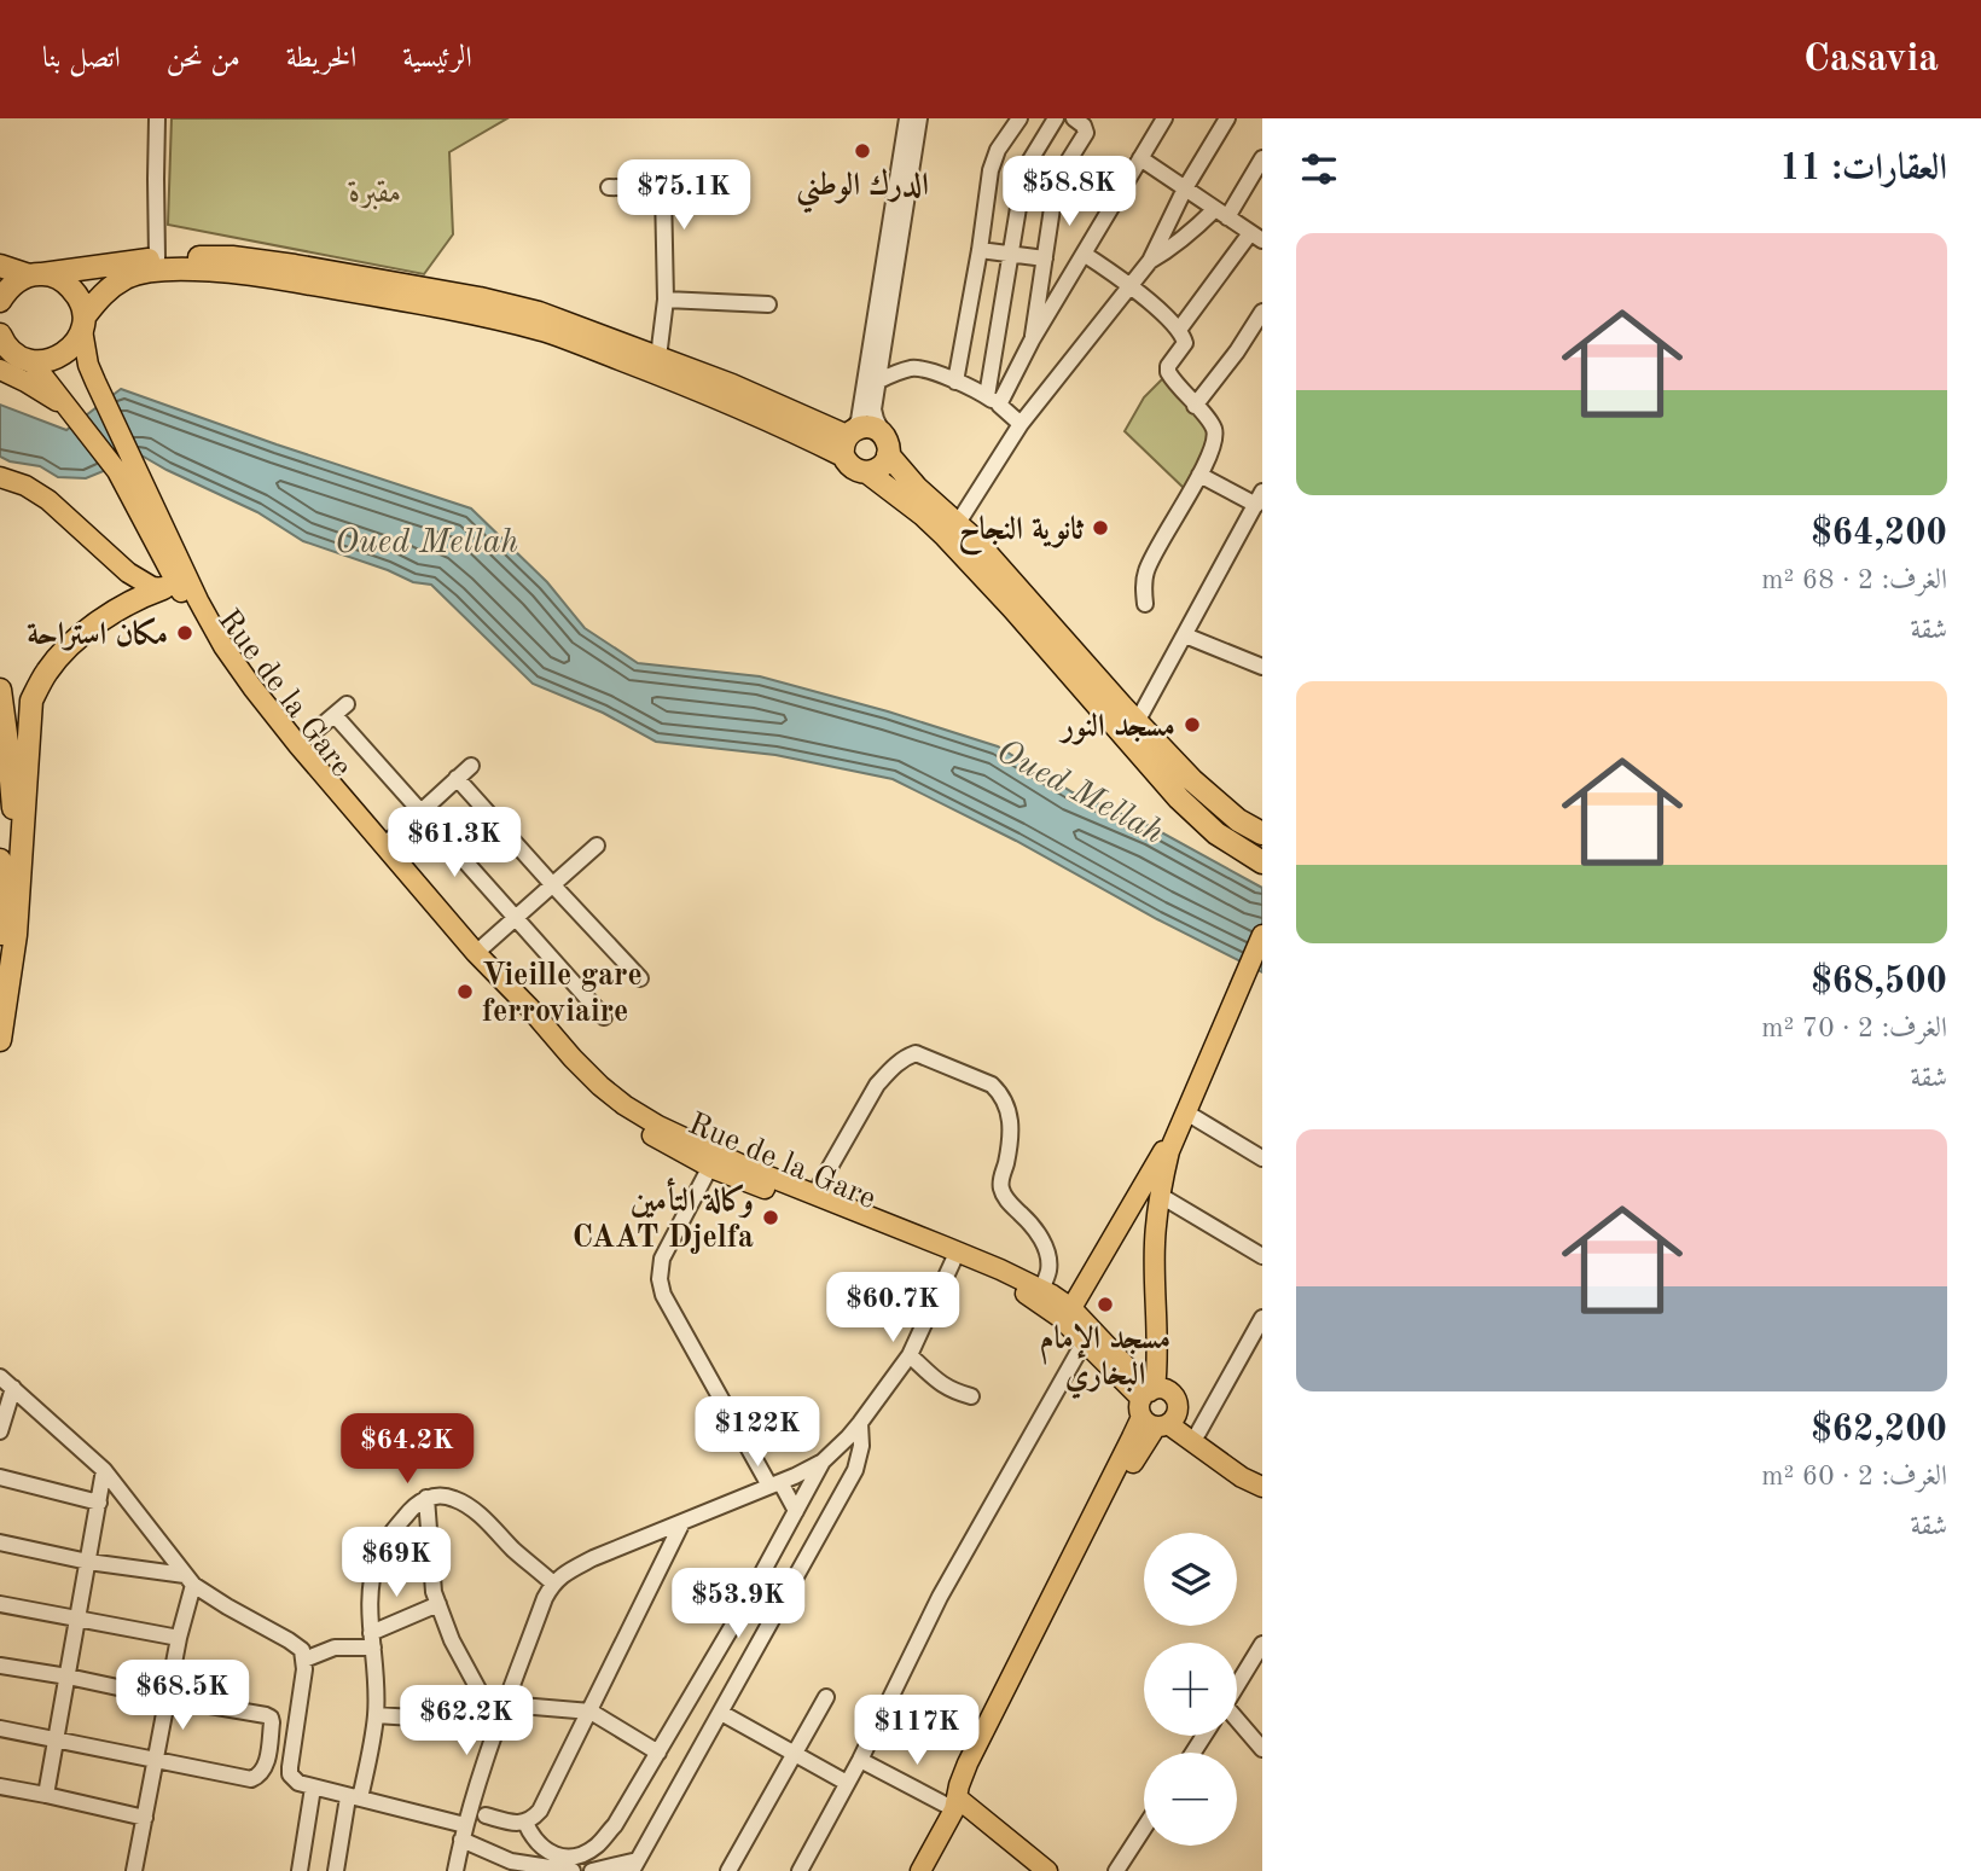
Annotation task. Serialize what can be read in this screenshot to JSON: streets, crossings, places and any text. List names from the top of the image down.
{
  "streets": {
    "main road": ["Rue de la Gare"]
  },
  "water": ["Oued Mellah"],
  "parks": ["مقبرة"],
  "places": [
    "الدرك الوطني",
    "ثانوية النجاح",
    "مكان استراحة",
    "مسجد النور",
    "Vieille gare ferroviaire",
    "وكالة التأمين CAAT Djelfa",
    "مسجد الإمام البخاري"
  ],
  "page": {
    "header": "Casavia",
    "nav": [
      "الرئيسية",
      "الخريطة",
      "من نحن",
      "اتصل بنا"
    ],
    "heading": "العقارات: 11",
    "price": [
      "$58.8K",
      "$75.1K",
      "$61.3K",
      "$60.7K",
      "$122K",
      "$64.2K",
      "$69K",
      "$53.9K",
      "$68.5K",
      "$62.2K",
      "$117K"
    ],
    "list": [
      {
        "name": "$64,200",
        "note": "الغرف: 2 · 68 m² · شقة"
      },
      {
        "name": "$68,500",
        "note": "الغرف: 2 · 70 m² · شقة"
      },
      {
        "name": "$62,200",
        "note": "الغرف: 2 · 60 m² · شقة"
      }
    ],
    "map_buttons": ["+", "−"]
  }
}
